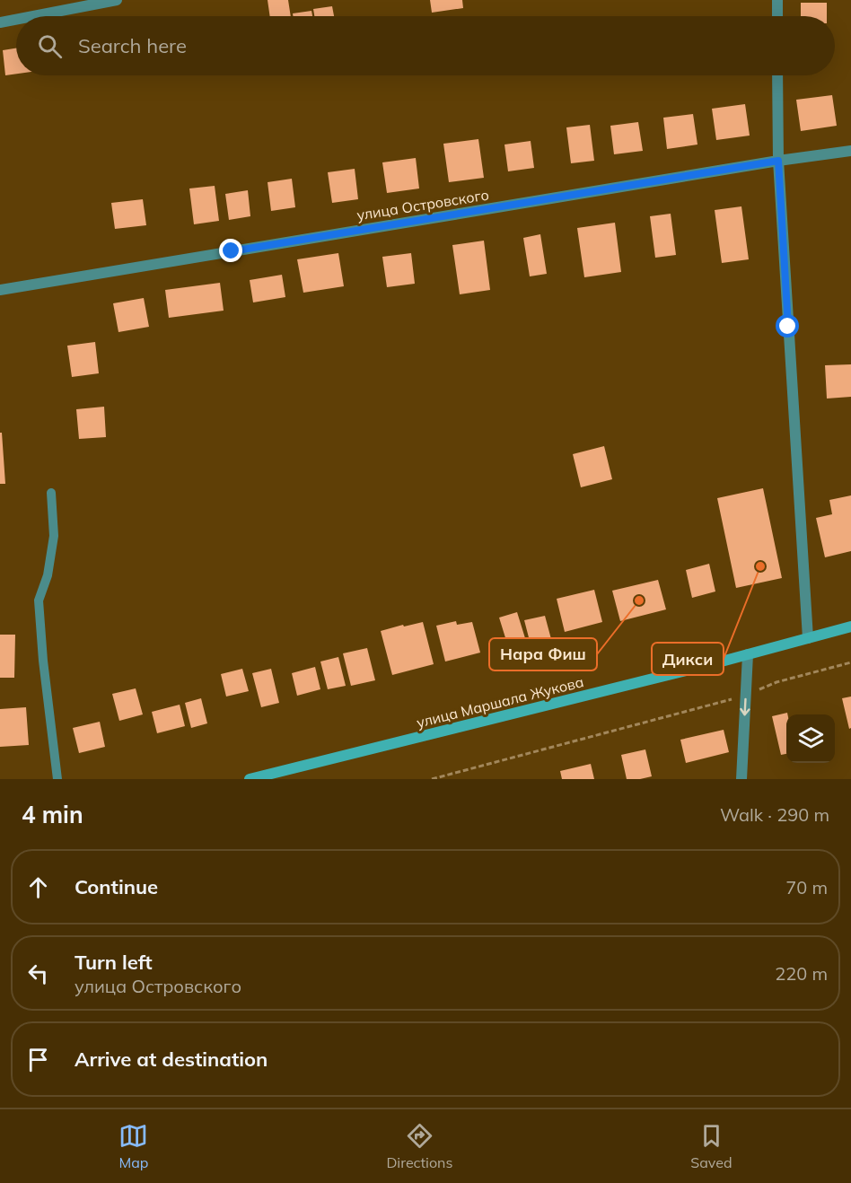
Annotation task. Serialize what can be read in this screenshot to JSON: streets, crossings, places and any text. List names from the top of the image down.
{
  "streets": {
    "main road": ["улица Маршала Жукова"],
    "street": ["улица Островского"]
  },
  "places": ["Дикси", "Нара Фиш"],
  "page": {
    "search": "Search here",
    "heading": ["4 min", "Walk · 290 m"],
    "list": [
      ["Continue", "70 m"],
      ["Turn left", "улица Островского", "220 m"],
      "Arrive at destination"
    ],
    "nav": ["Map", "Directions", "Saved"]
  }
}
